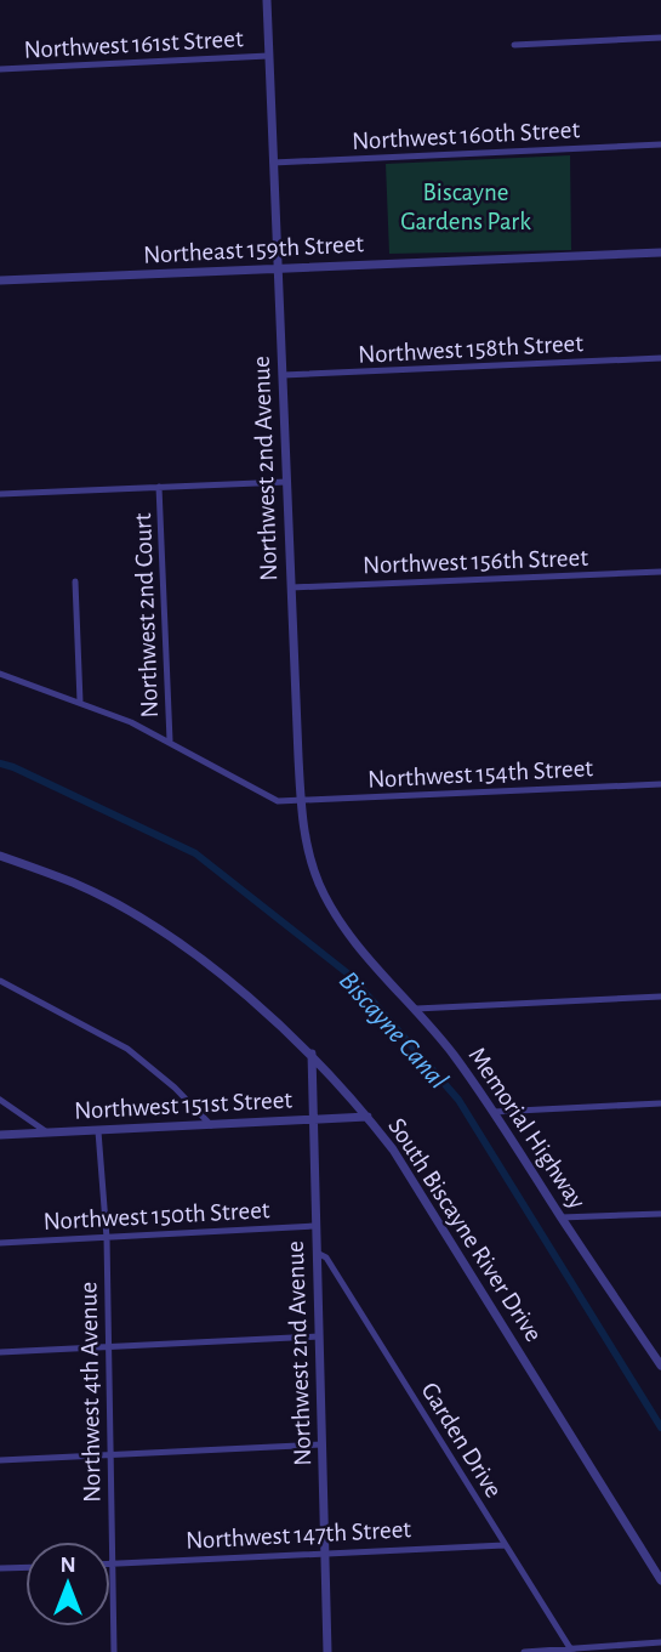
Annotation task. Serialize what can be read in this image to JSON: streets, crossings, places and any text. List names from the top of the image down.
{
  "streets": {
    "street": [
      "Northwest 161st Street",
      "Northwest 160th Street",
      "Northeast 159th Street",
      "Northwest 158th Street",
      "Northwest 2nd Avenue",
      "Northwest 156th Street",
      "Northwest 2nd Court",
      "Northwest 154th Street",
      "Northwest 151st Street",
      "Memorial Highway",
      "Northwest 150th Street",
      "South Biscayne River Drive",
      "Northwest 4th Avenue",
      "Garden Drive",
      "Northwest 147th Street"
    ]
  },
  "crossings": [
    ["Northwest 161st Street", "Northwest 2nd Avenue"],
    ["Northwest 160th Street", "Northwest 2nd Avenue"],
    ["Northeast 159th Street", "Northwest 2nd Avenue"],
    ["Northwest 158th Street", "Northwest 2nd Avenue"],
    ["Northwest 2nd Avenue", "Northwest 156th Street"],
    ["Northwest 2nd Avenue", "Northwest 154th Street"],
    ["Northwest 2nd Avenue", "Northwest 151st Street"],
    ["Northwest 2nd Avenue", "Memorial Highway"],
    ["Northwest 2nd Avenue", "Northwest 150th Street"],
    ["Northwest 2nd Avenue", "South Biscayne River Drive"],
    ["Northwest 2nd Avenue", "Garden Drive"],
    ["Northwest 2nd Avenue", "Northwest 147th Street"],
    ["Northwest 2nd Court", "Northwest 154th Street"],
    ["Northwest 151st Street", "South Biscayne River Drive"],
    ["Northwest 151st Street", "Northwest 4th Avenue"],
    ["Northwest 150th Street", "Northwest 4th Avenue"],
    ["Northwest 4th Avenue", "Northwest 147th Street"],
    ["Garden Drive", "Northwest 147th Street"]
  ],
  "water": ["Biscayne Canal"],
  "parks": ["Biscayne Gardens Park"],
  "north": "top"
}
